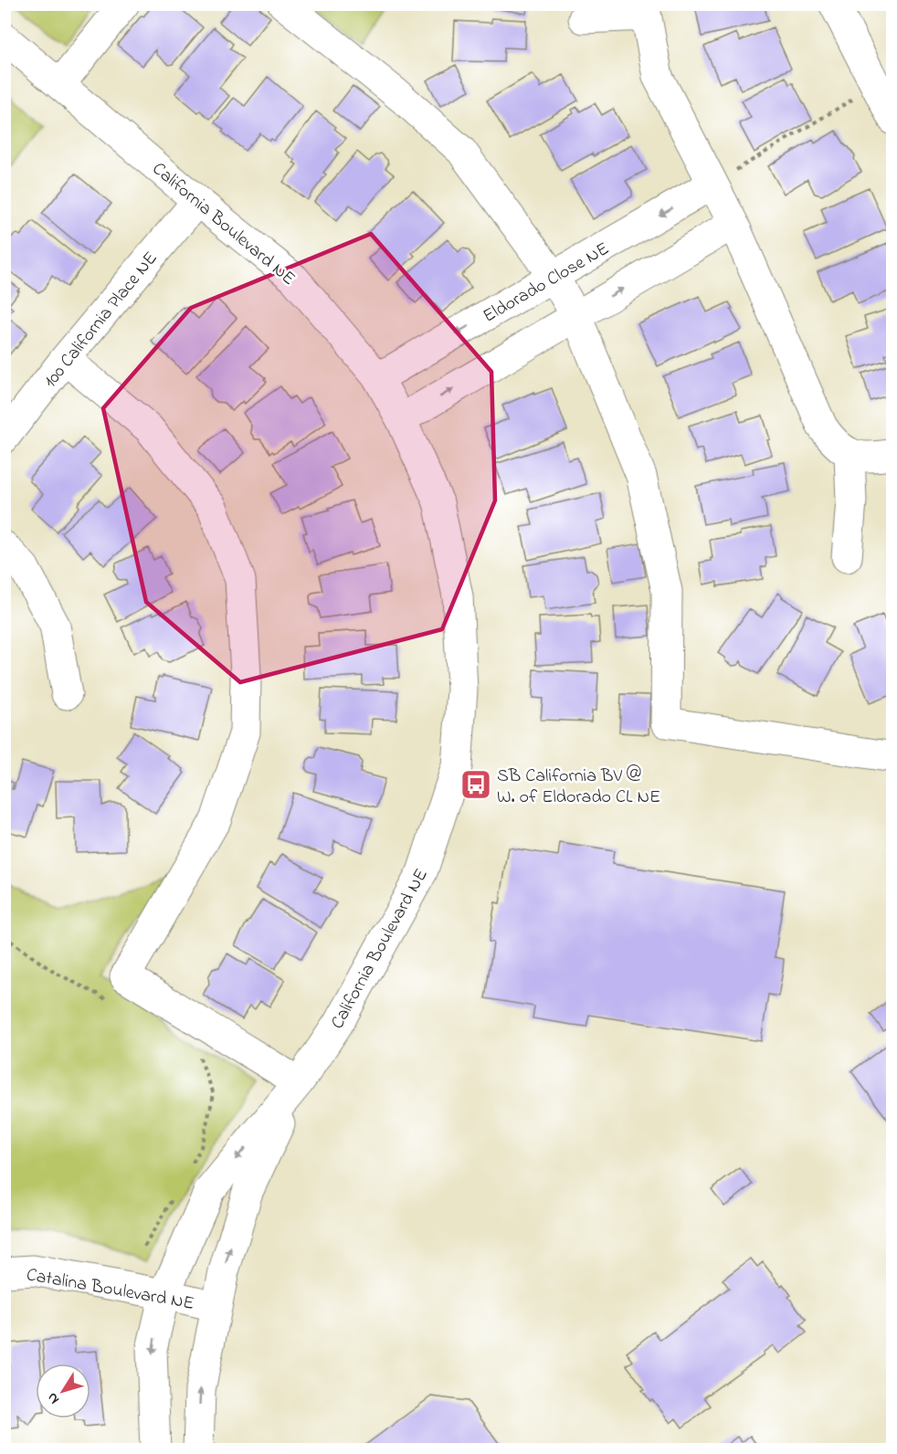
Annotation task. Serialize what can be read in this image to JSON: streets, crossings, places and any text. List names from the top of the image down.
{
  "streets": {
    "street": [
      "California Boulevard NE",
      "Eldorado Close NE",
      "100 California Place NE",
      "Catalina Boulevard NE"
    ]
  },
  "crossings": [
    ["California Boulevard NE", "Eldorado Close NE"],
    ["California Boulevard NE", "100 California Place NE"],
    ["California Boulevard NE", "Catalina Boulevard NE"]
  ],
  "places": {
    "bus stop": ["SB California BV @ W. of Eldorado CL NE"]
  },
  "north": "bottom left"
}
